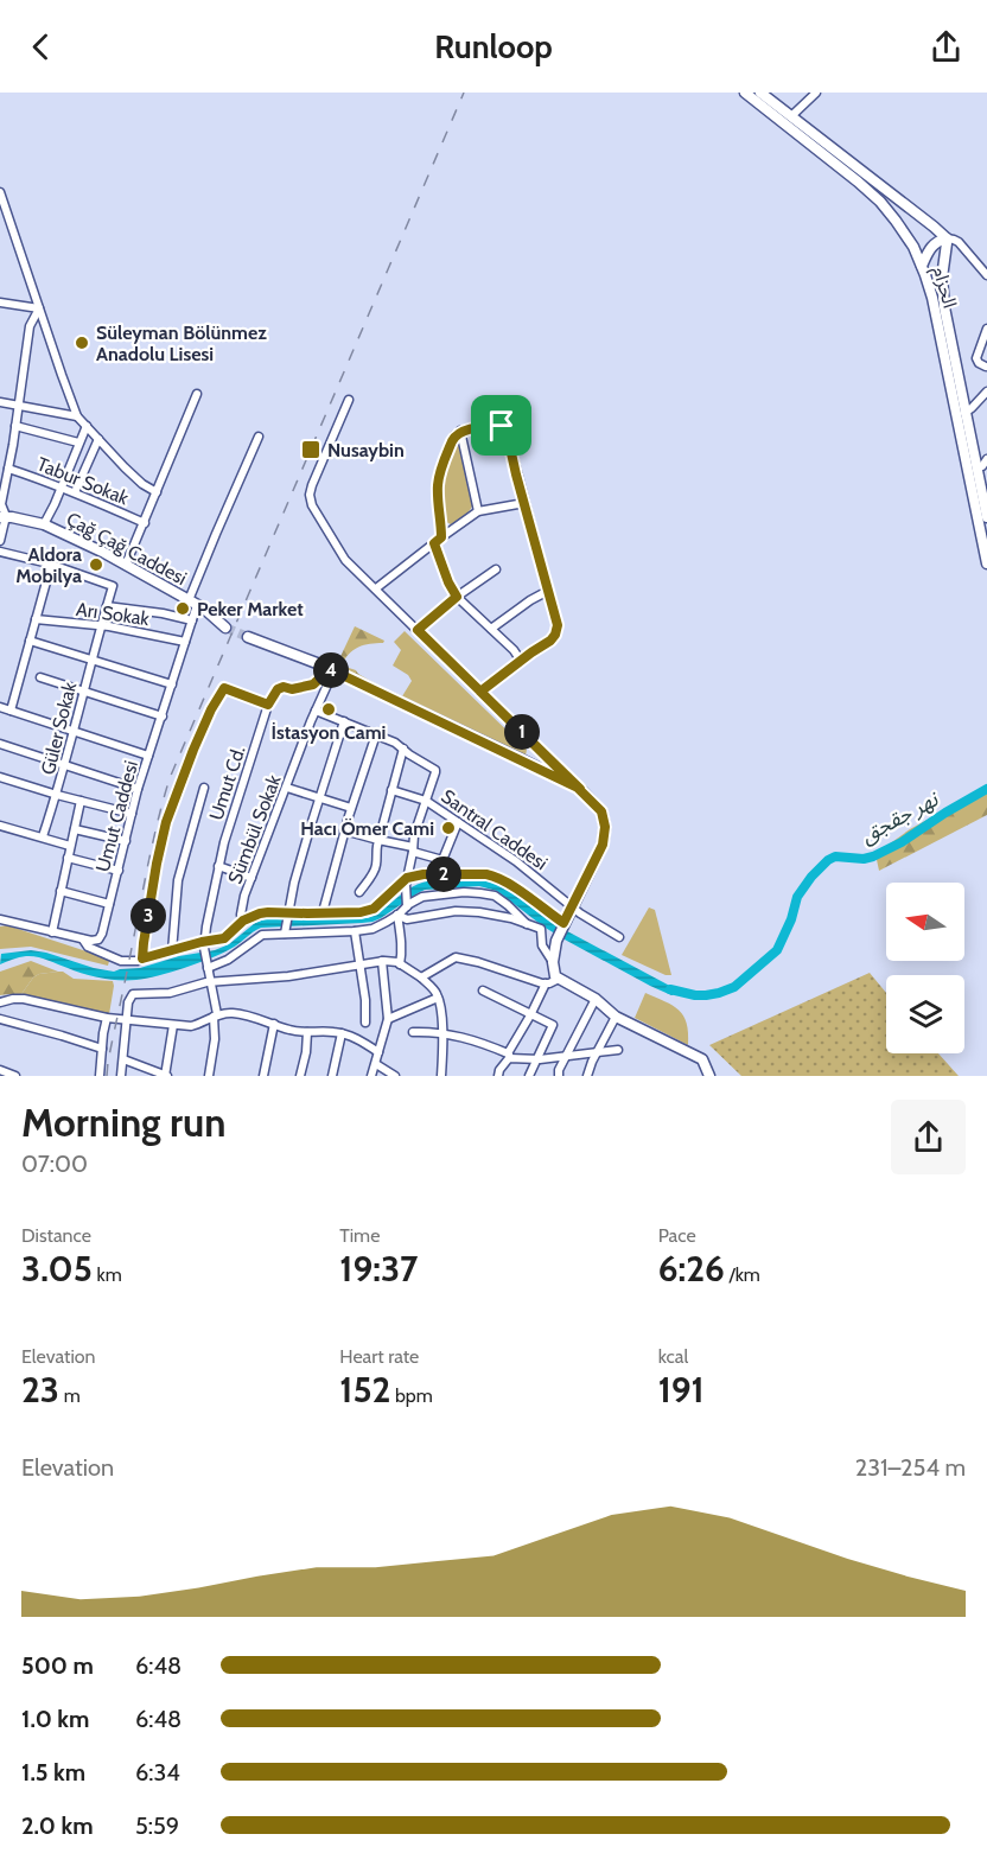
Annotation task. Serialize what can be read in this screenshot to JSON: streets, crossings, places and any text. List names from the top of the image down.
{
  "streets": {
    "main road": ["الحزام", "Çağ Çağ Caddesi"],
    "street": [
      "Tabur Sokak",
      "Arı Sokak",
      "Güler Sokak",
      "Umut Cd.",
      "Umut Caddesi",
      "Sümbül Sokak",
      "Santral Caddesi"
    ]
  },
  "crossings": [
    ["Çağ Çağ Caddesi", "Umut Caddesi"],
    ["Arı Sokak", "Güler Sokak"],
    ["Arı Sokak", "Umut Caddesi"]
  ],
  "water": ["نهر جقجق"],
  "places": {
    "other": [
      "Süleyman Bölünmez Anadolu Lisesi",
      "Aldora Mobilya",
      "Peker Market",
      "İstasyon Cami",
      "Hacı Ömer Cami"
    ],
    "transit": ["Nusaybin"]
  },
  "north": "left",
  "page": {
    "header": "Runloop",
    "pins": [
      "4",
      "1",
      "2",
      "3"
    ],
    "heading": ["Morning run", "07:00"],
    "stats": [
      ["Distance", "3.05 km"],
      ["Time", "19:37"],
      ["Pace", "6:26 /km"],
      ["Elevation", "23 m"],
      ["Heart rate", "152 bpm"],
      ["kcal", "191"]
    ],
    "chart": ["Elevation", "231–254 m"],
    "list": [
      {
        "name": "500 m",
        "note": "6:48"
      },
      {
        "name": "1.0 km",
        "note": "6:48"
      },
      {
        "name": "1.5 km",
        "note": "6:34"
      },
      {
        "name": "2.0 km",
        "note": "5:59"
      }
    ]
  }
}
